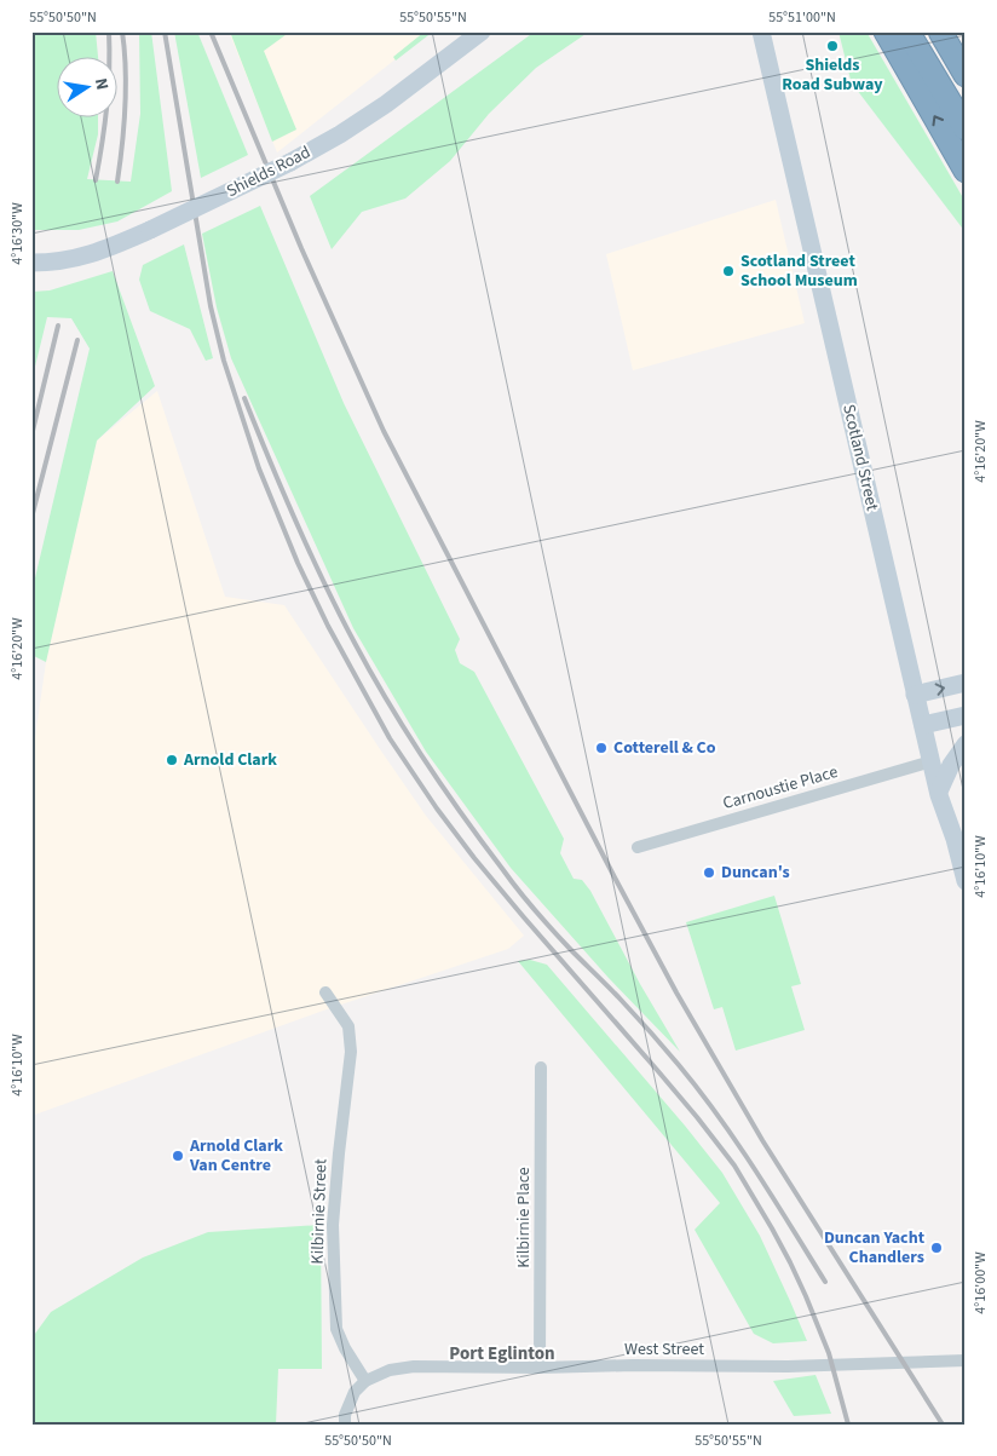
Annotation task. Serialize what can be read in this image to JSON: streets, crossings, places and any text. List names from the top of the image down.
{
  "streets": {
    "street": [
      "Shields Road",
      "Scotland Street",
      "Carnoustie Place",
      "Kilbirnie Street",
      "Kilbirnie Place",
      "West Street"
    ]
  },
  "crossings": [
    ["Scotland Street", "Carnoustie Place"],
    ["Kilbirnie Street", "West Street"],
    ["Kilbirnie Place", "West Street"]
  ],
  "districts": ["Port Eglinton"],
  "places": [
    "Shields Road Subway",
    "Scotland Street School Museum",
    "Cotterell & Co",
    "Arnold Clark",
    "Duncan's",
    "Arnold Clark Van Centre",
    "Duncan Yacht Chandlers"
  ],
  "north": "right",
  "coordinates": [
    "55°50'50\"N",
    "55°50'55\"N",
    "55°51'00\"N",
    "4°16'30\"W",
    "4°16'20\"W",
    "4°16'10\"W",
    "4°16'00\"W"
  ]
}
